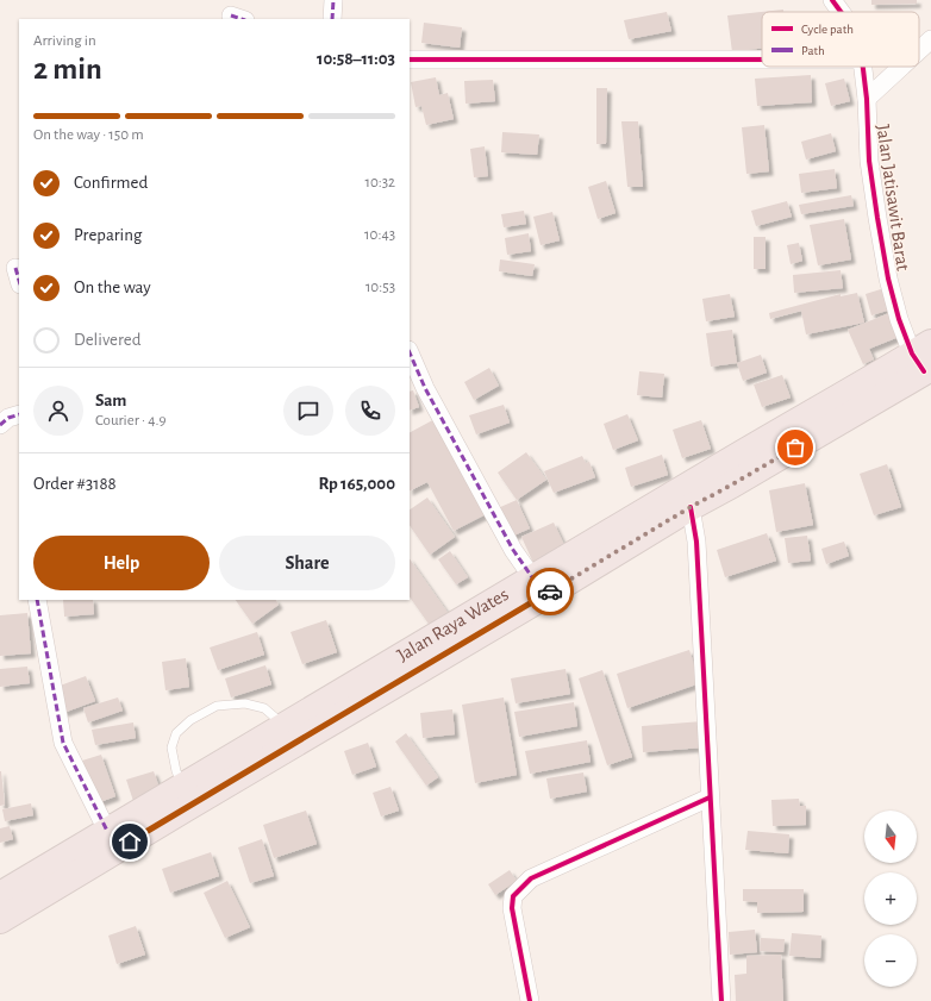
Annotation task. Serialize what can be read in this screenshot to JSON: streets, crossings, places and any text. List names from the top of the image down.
{
  "streets": {
    "highway": ["Jalan Raya Wates"],
    "street": ["Jalan Jatisawit Barat"]
  },
  "crossings": [
    ["Jalan Jatisawit Barat", "Jalan Raya Wates"]
  ],
  "legend": ["Cycle path", "Path"],
  "north": "bottom",
  "page": {
    "heading": ["2 min", "Arriving in", "10:58–11:03"],
    "panel": [
      "Sam",
      "Courier · 4.9",
      "Order #3188",
      "Rp 165,000"
    ],
    "bar": "On the way · 150 m",
    "list": [
      ["Confirmed", "10:32"],
      ["Preparing", "10:43"],
      ["On the way", "10:53"],
      "Delivered"
    ],
    "buttons": ["Help", "Share"],
    "map_buttons": ["+", "−"]
  }
}
